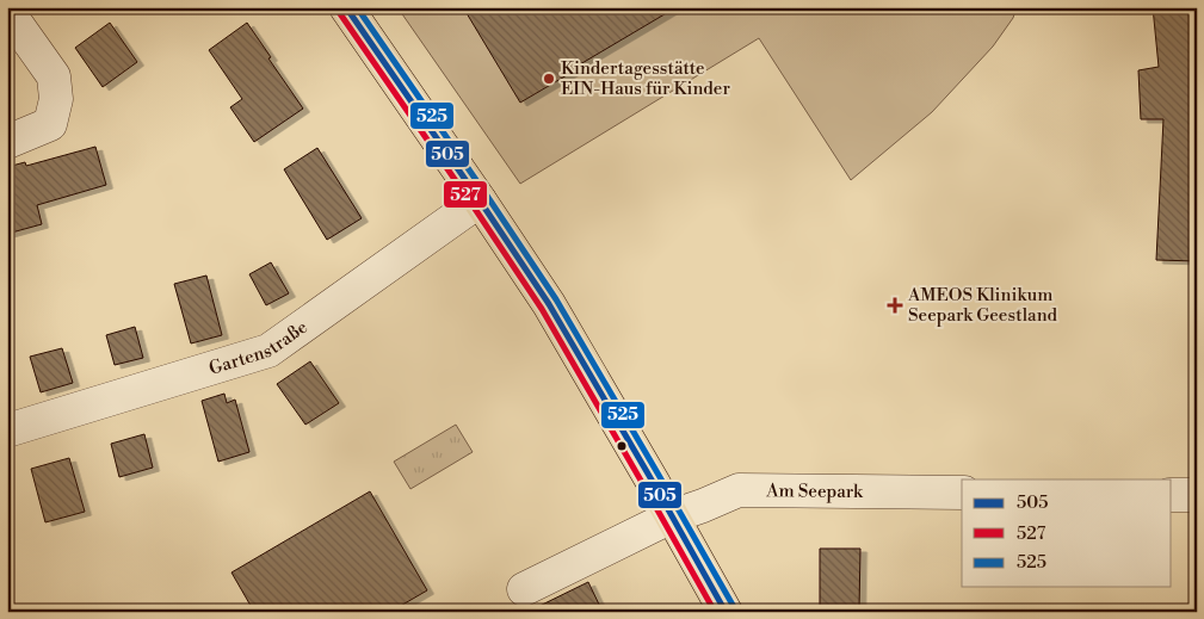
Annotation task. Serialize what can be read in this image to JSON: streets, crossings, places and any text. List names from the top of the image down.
{
  "streets": {
    "street": ["Gartenstraße", "Am Seepark"]
  },
  "places": {
    "other": ["Kindertagesstätte EIN-Haus für Kinder"],
    "health": ["AMEOS Klinikum Seepark Geestland"]
  },
  "lines": ["transit line 505", "transit line 525", "transit line 527"],
  "legend": ["505", "527", "525"]
}
